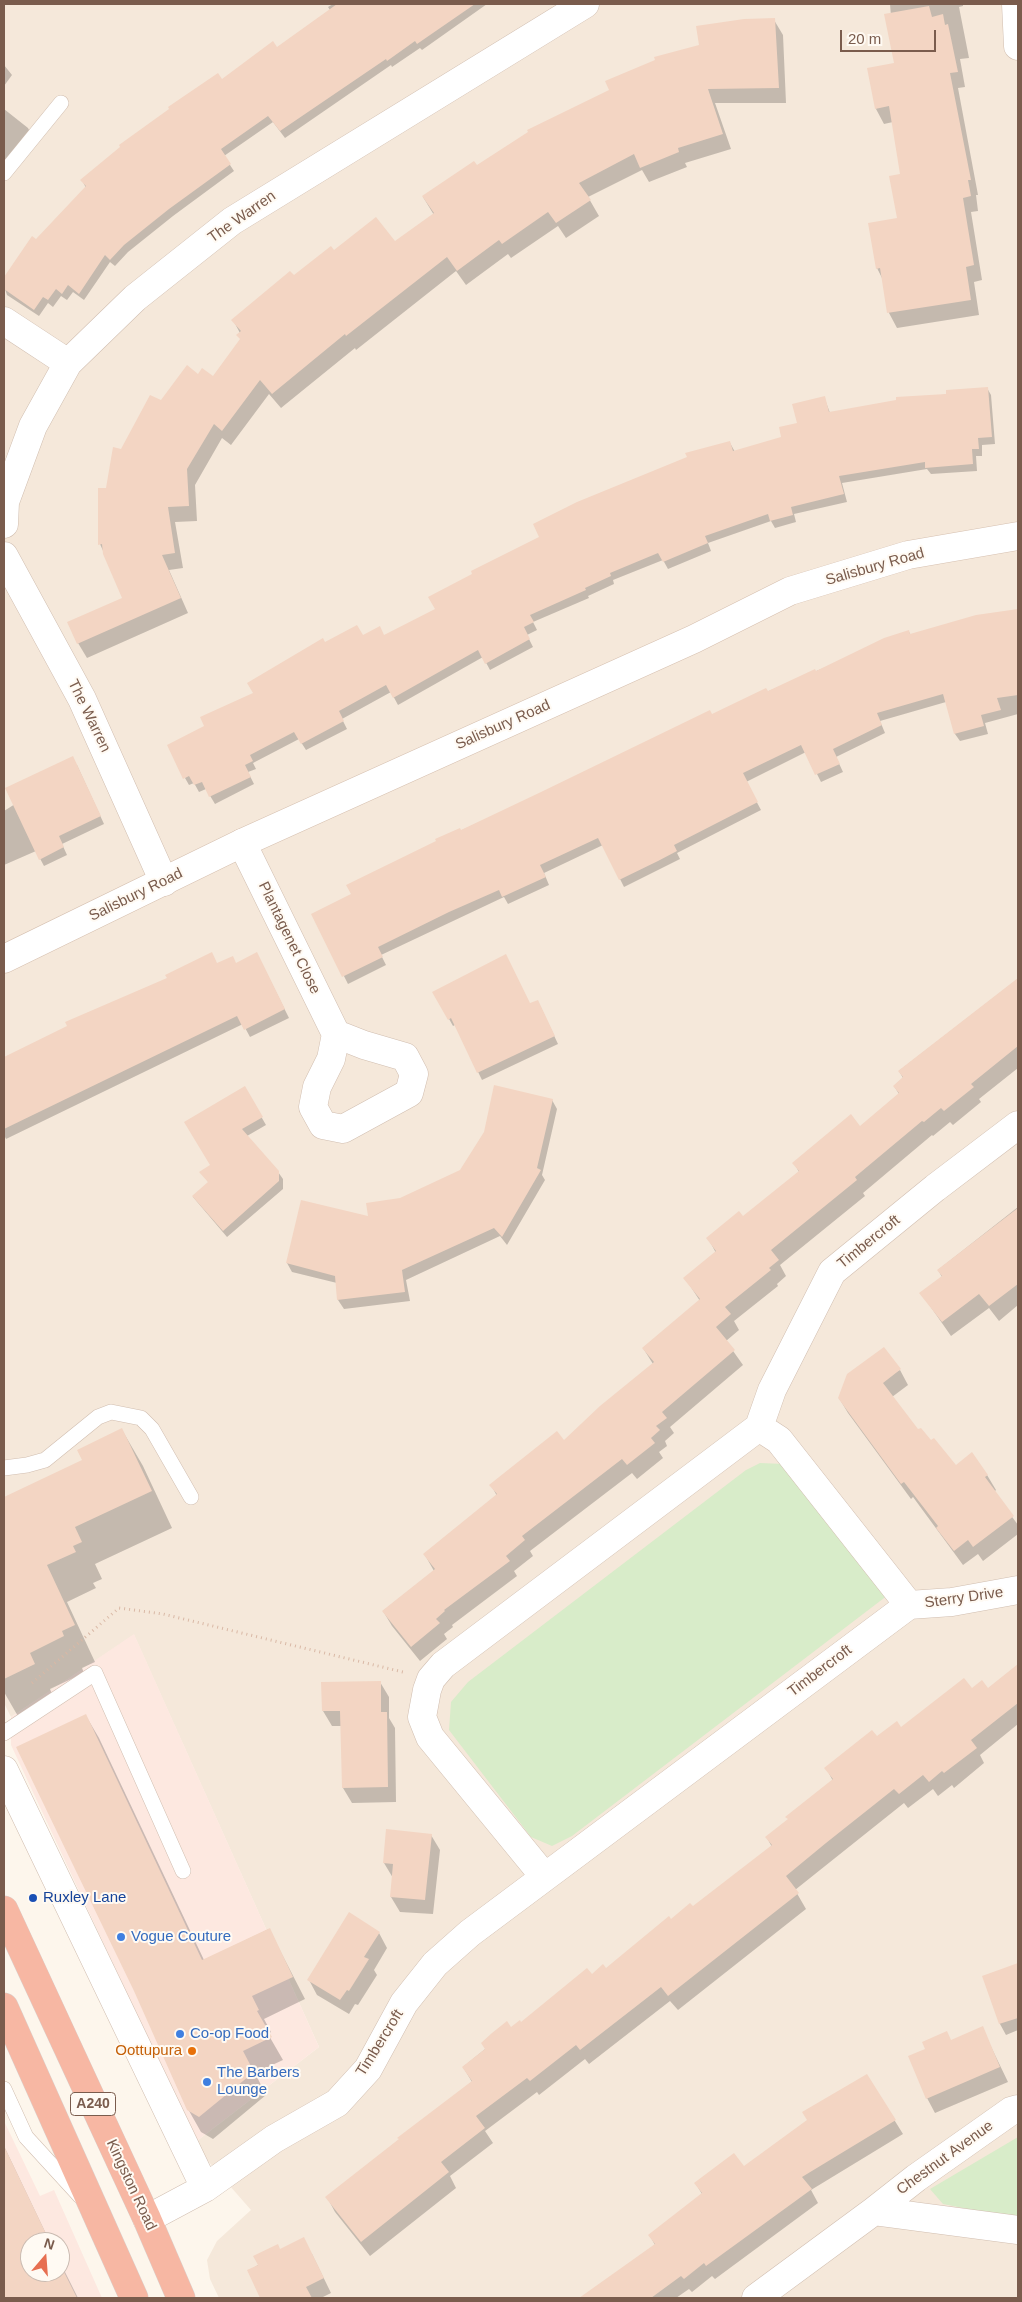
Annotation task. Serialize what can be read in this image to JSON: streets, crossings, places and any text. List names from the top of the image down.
{
  "streets": {
    "highway": ["A240", "Kingston Road"],
    "street": [
      "The Warren",
      "Salisbury Road",
      "Plantagenet Close",
      "Timbercroft",
      "Sterry Drive",
      "Chestnut Avenue"
    ]
  },
  "crossings": [
    ["The Warren", "Salisbury Road"],
    ["Salisbury Road", "Plantagenet Close"],
    ["Timbercroft", "Sterry Drive"],
    ["Timbercroft", "Kingston Road"]
  ],
  "places": [
    "Ruxley Lane",
    "Vogue Couture",
    "Co-op Food",
    "Oottupura",
    "The Barbers Lounge"
  ],
  "scale_bar": "20 m",
  "north": "top"
}
